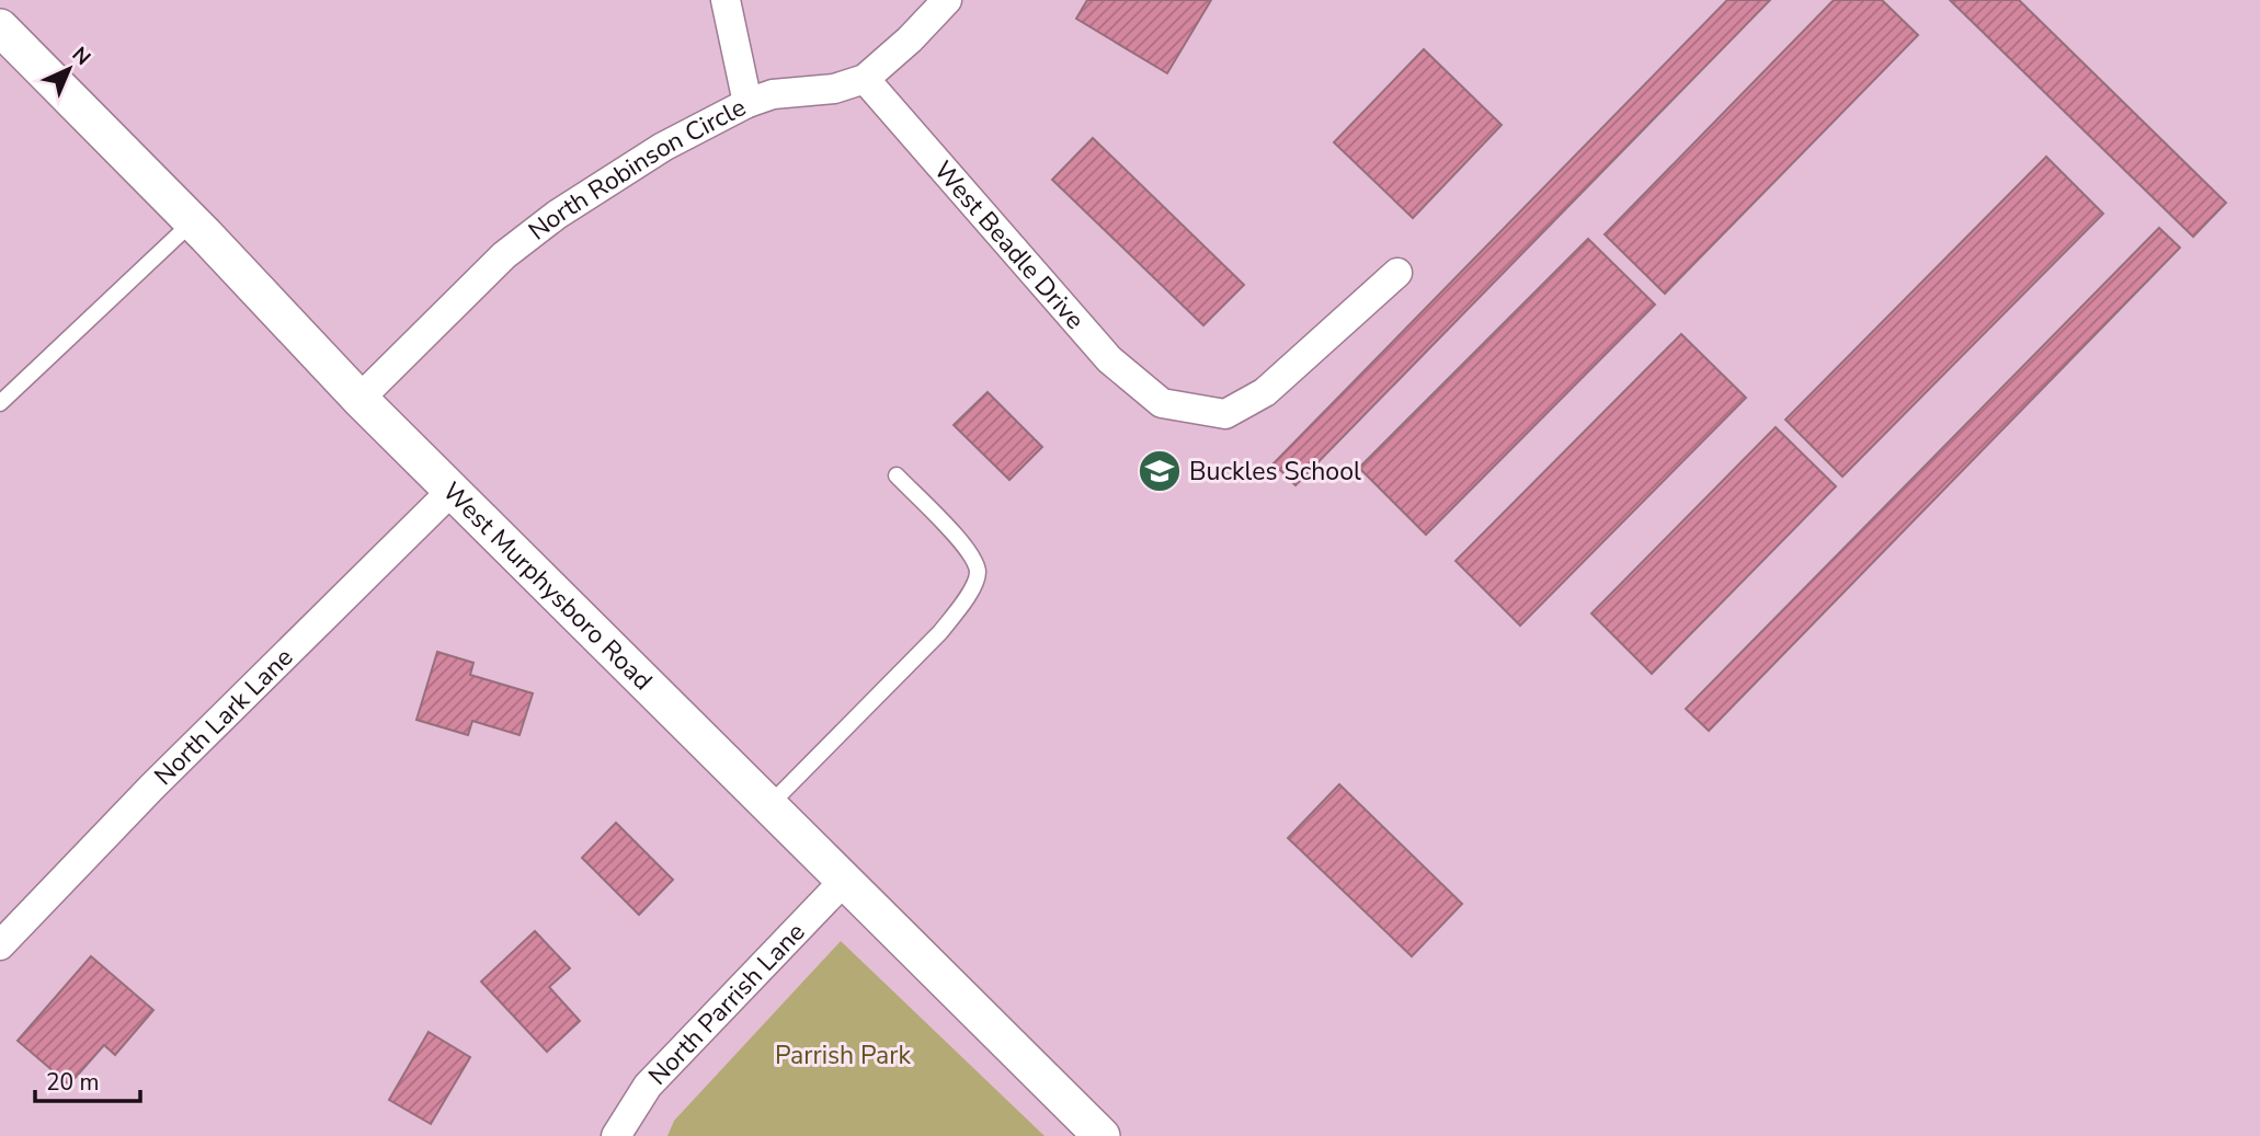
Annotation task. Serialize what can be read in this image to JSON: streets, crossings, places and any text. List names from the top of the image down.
{
  "streets": {
    "street": [
      "North Robinson Circle",
      "West Beadle Drive",
      "West Murphysboro Road",
      "North Lark Lane",
      "North Parrish Lane"
    ]
  },
  "crossings": [
    ["North Robinson Circle", "West Beadle Drive"],
    ["North Robinson Circle", "West Murphysboro Road"],
    ["West Murphysboro Road", "North Lark Lane"],
    ["West Murphysboro Road", "North Parrish Lane"]
  ],
  "parks": ["Parrish Park"],
  "places": {
    "school or university": ["Buckles School"]
  },
  "scale_bar": "20 m",
  "north": "top right"
}
